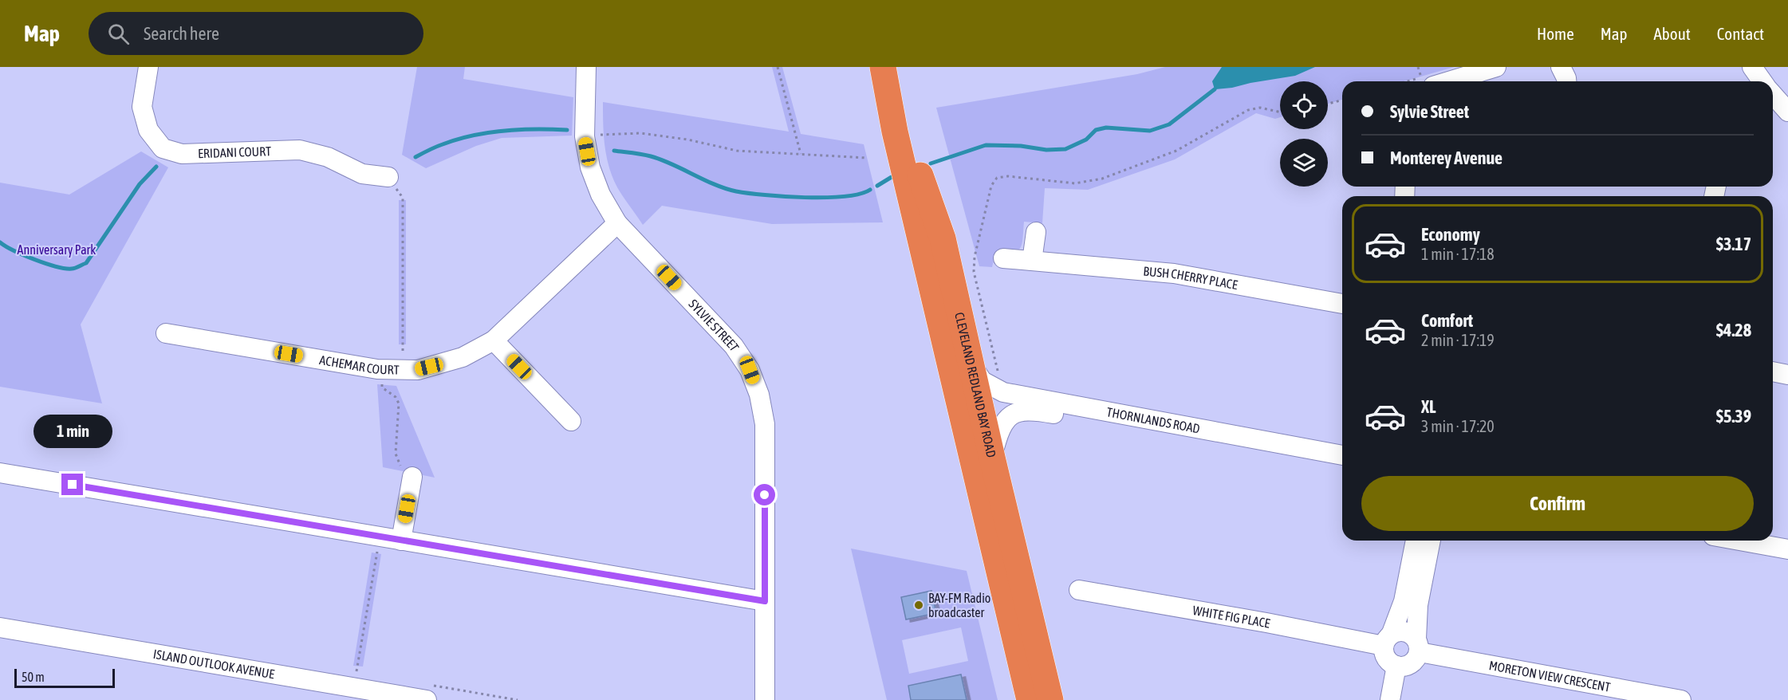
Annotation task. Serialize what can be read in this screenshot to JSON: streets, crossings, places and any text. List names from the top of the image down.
{
  "streets": {
    "highway": ["CLEVELAND REDLAND BAY ROAD"],
    "street": [
      "ERIDANI COURT",
      "BUSH CHERRY PLACE",
      "SYLVIE STREET",
      "ACHEMAR COURT",
      "THORNLANDS ROAD",
      "WHITE FIG PLACE",
      "ISLAND OUTLOOK AVENUE",
      "MORETON VIEW CRESCENT"
    ]
  },
  "crossings": [
    ["SYLVIE STREET", "ACHEMAR COURT"],
    ["CLEVELAND REDLAND BAY ROAD", "THORNLANDS ROAD"],
    ["WHITE FIG PLACE", "MORETON VIEW CRESCENT"]
  ],
  "parks": ["Anniversary Park"],
  "places": ["BAY-FM Radio broadcaster"],
  "scale_bar": "50 m",
  "page": {
    "header": "Map",
    "search": "Search here",
    "nav": [
      "Home",
      "Map",
      "About",
      "Contact"
    ],
    "banner": ["Sylvie Street", "Monterey Avenue"],
    "list": [
      {
        "name": "Economy",
        "note": "1 min · 17:18",
        "value": "$3.17"
      },
      {
        "name": "Comfort",
        "note": "2 min · 17:19",
        "value": "$4.28"
      },
      {
        "name": "XL",
        "note": "3 min · 17:20",
        "value": "$5.39"
      }
    ],
    "bubble": "1 min",
    "buttons": "Confirm",
    "scale": "50 m"
  }
}
